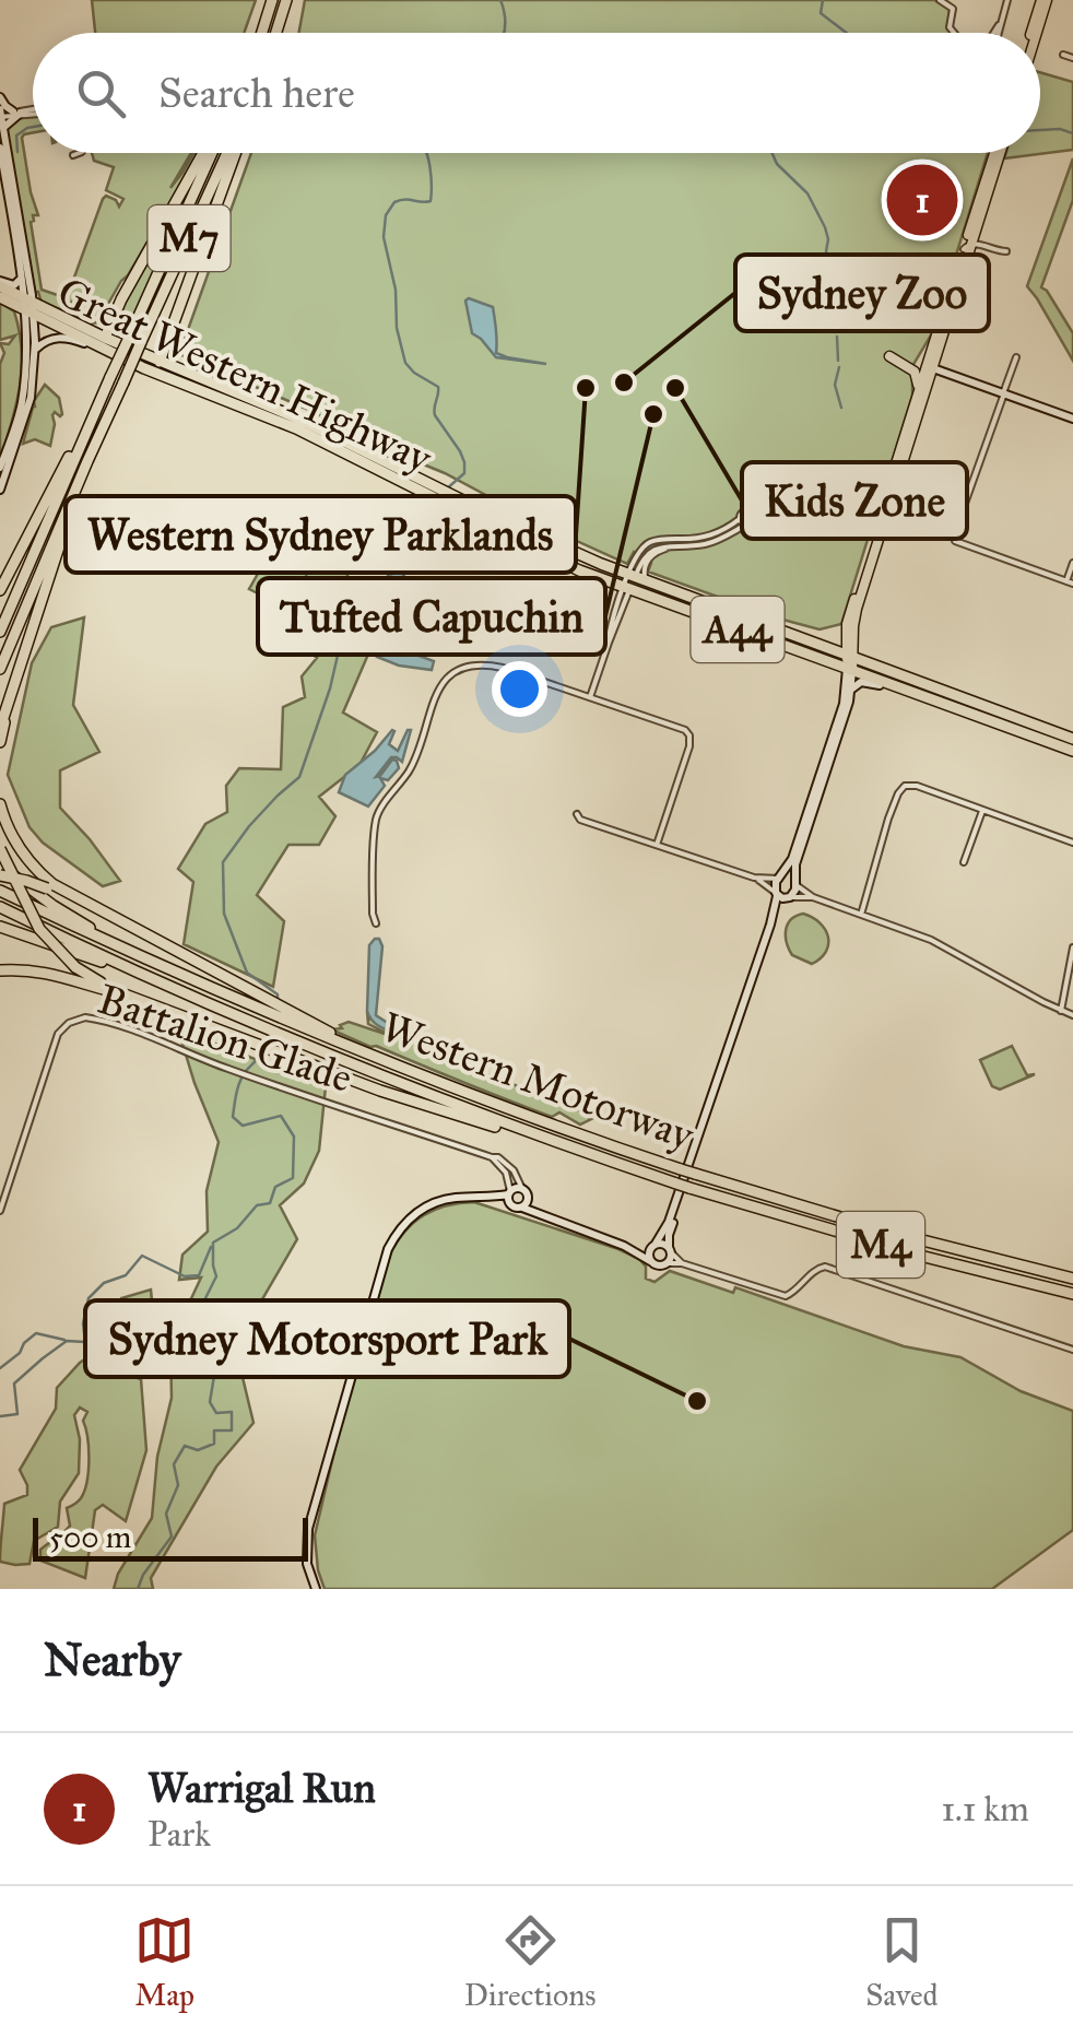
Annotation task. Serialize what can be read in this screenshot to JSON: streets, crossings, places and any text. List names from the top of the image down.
{
  "streets": {
    "highway": [
      "M7",
      "Great Western Highway",
      "A44",
      "Western Motorway",
      "M4"
    ],
    "street": ["Battalion Glade"]
  },
  "crossings": [
    ["M7", "Great Western Highway"]
  ],
  "places": [
    "Sydney Zoo",
    "Western Sydney Parklands",
    "Kids Zone",
    "Tufted Capuchin",
    "Sydney Motorsport Park"
  ],
  "scale_bar": "500 m",
  "page": {
    "search": "Search here",
    "pins": "1",
    "scale": "500 m",
    "heading": "Nearby",
    "list": [
      {
        "mark": "1",
        "name": "Warrigal Run",
        "note": "Park",
        "value": "1.1 km"
      }
    ],
    "nav": ["Map", "Directions", "Saved"]
  }
}
